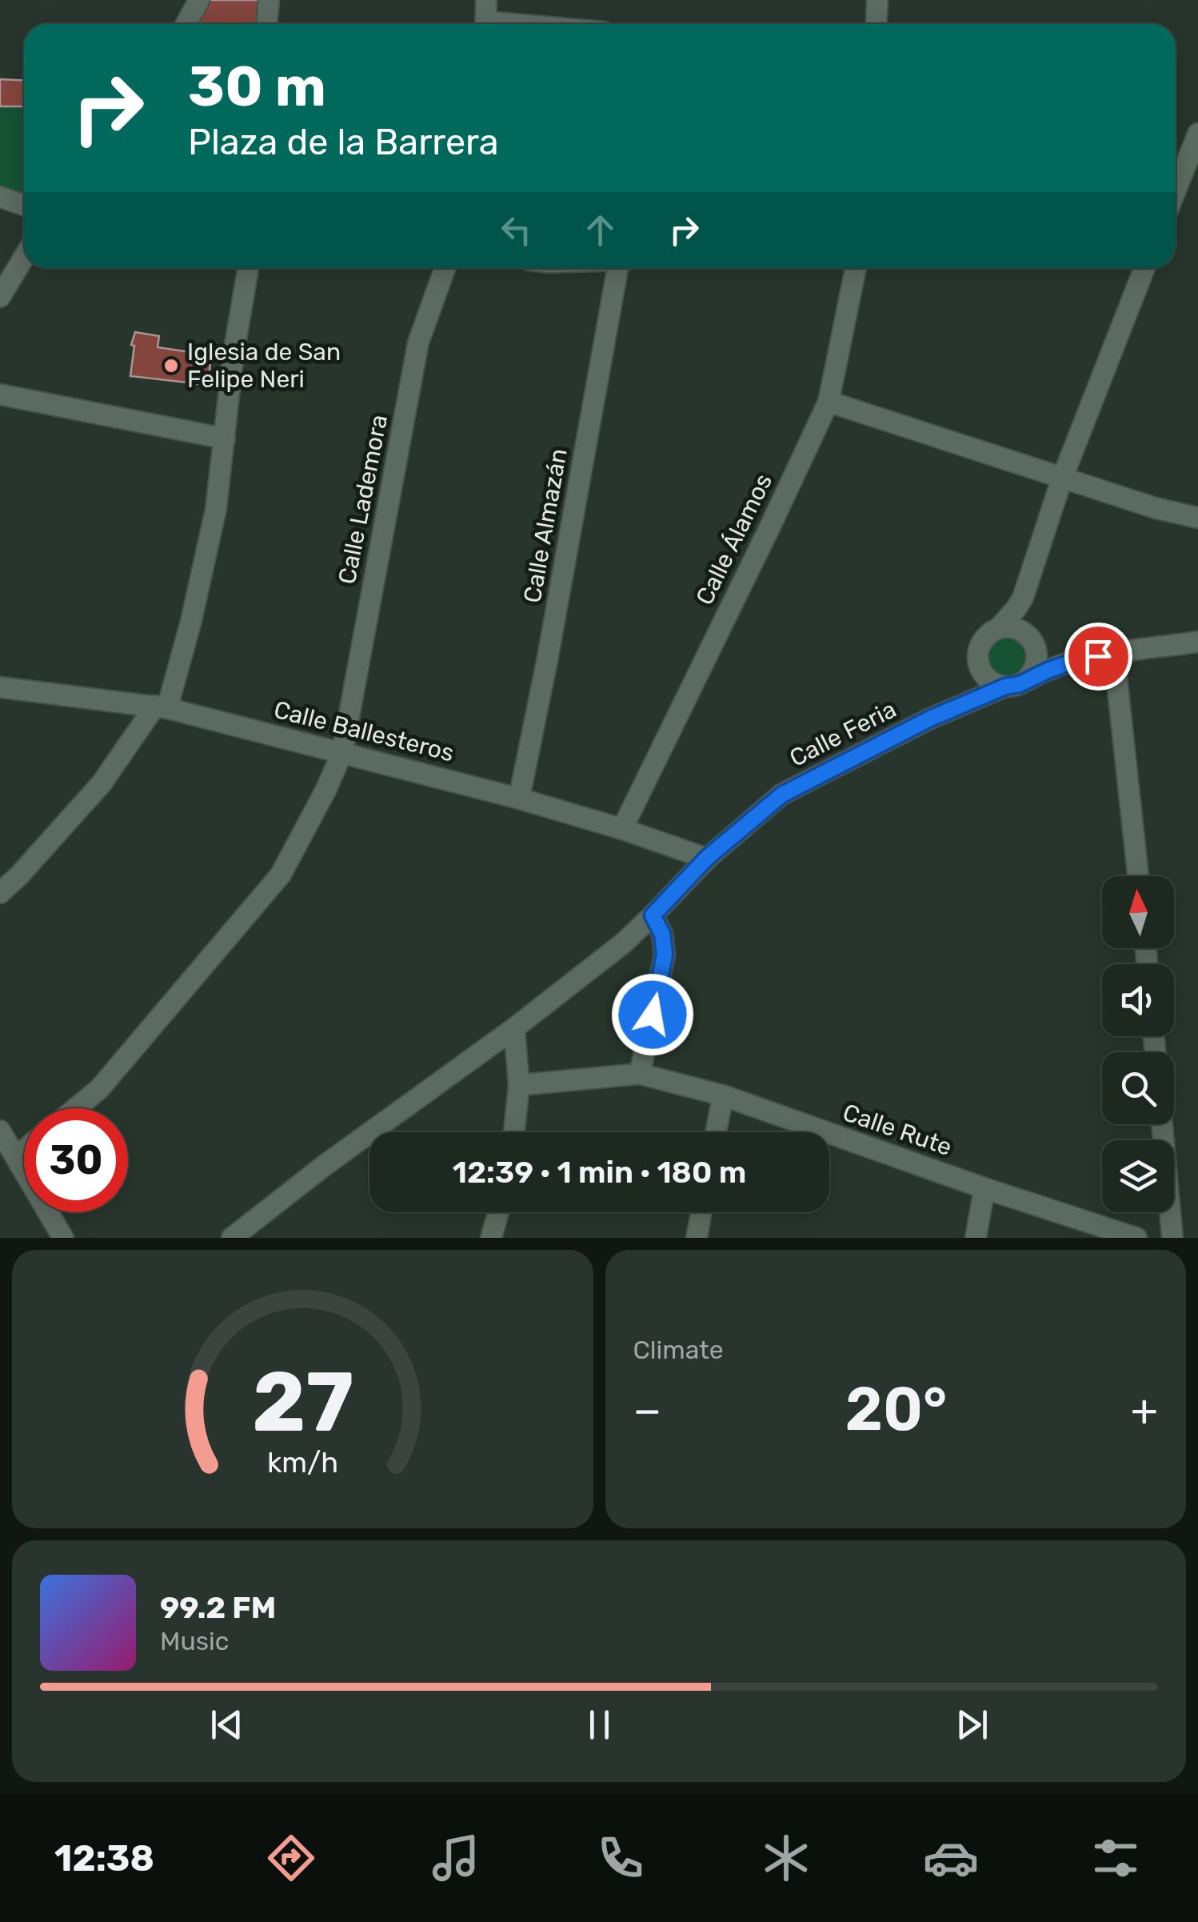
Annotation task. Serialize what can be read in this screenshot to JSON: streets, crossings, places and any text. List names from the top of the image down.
{
  "streets": {
    "street": [
      "Calle Lademora",
      "Calle Almazán",
      "Calle Álamos",
      "Calle Ballesteros",
      "Calle Feria",
      "Calle Rute"
    ]
  },
  "crossings": [
    ["Calle Lademora", "Calle Ballesteros"],
    ["Calle Almazán", "Calle Ballesteros"],
    ["Calle Álamos", "Calle Ballesteros"],
    ["Calle Ballesteros", "Calle Feria"]
  ],
  "places": ["Iglesia de San Felipe Neri"],
  "north": "top",
  "page": {
    "turn": ["30 m", "Plaza de la Barrera"],
    "limit": "30",
    "trip": "12:39 · 1 min · 180 m",
    "tile": "Climate",
    "heat": ["−", "20°", "+"],
    "song": ["99.2 FM", "Music"],
    "tabs": "12:38",
    "gauge": ["27", "km/h"]
  }
}
